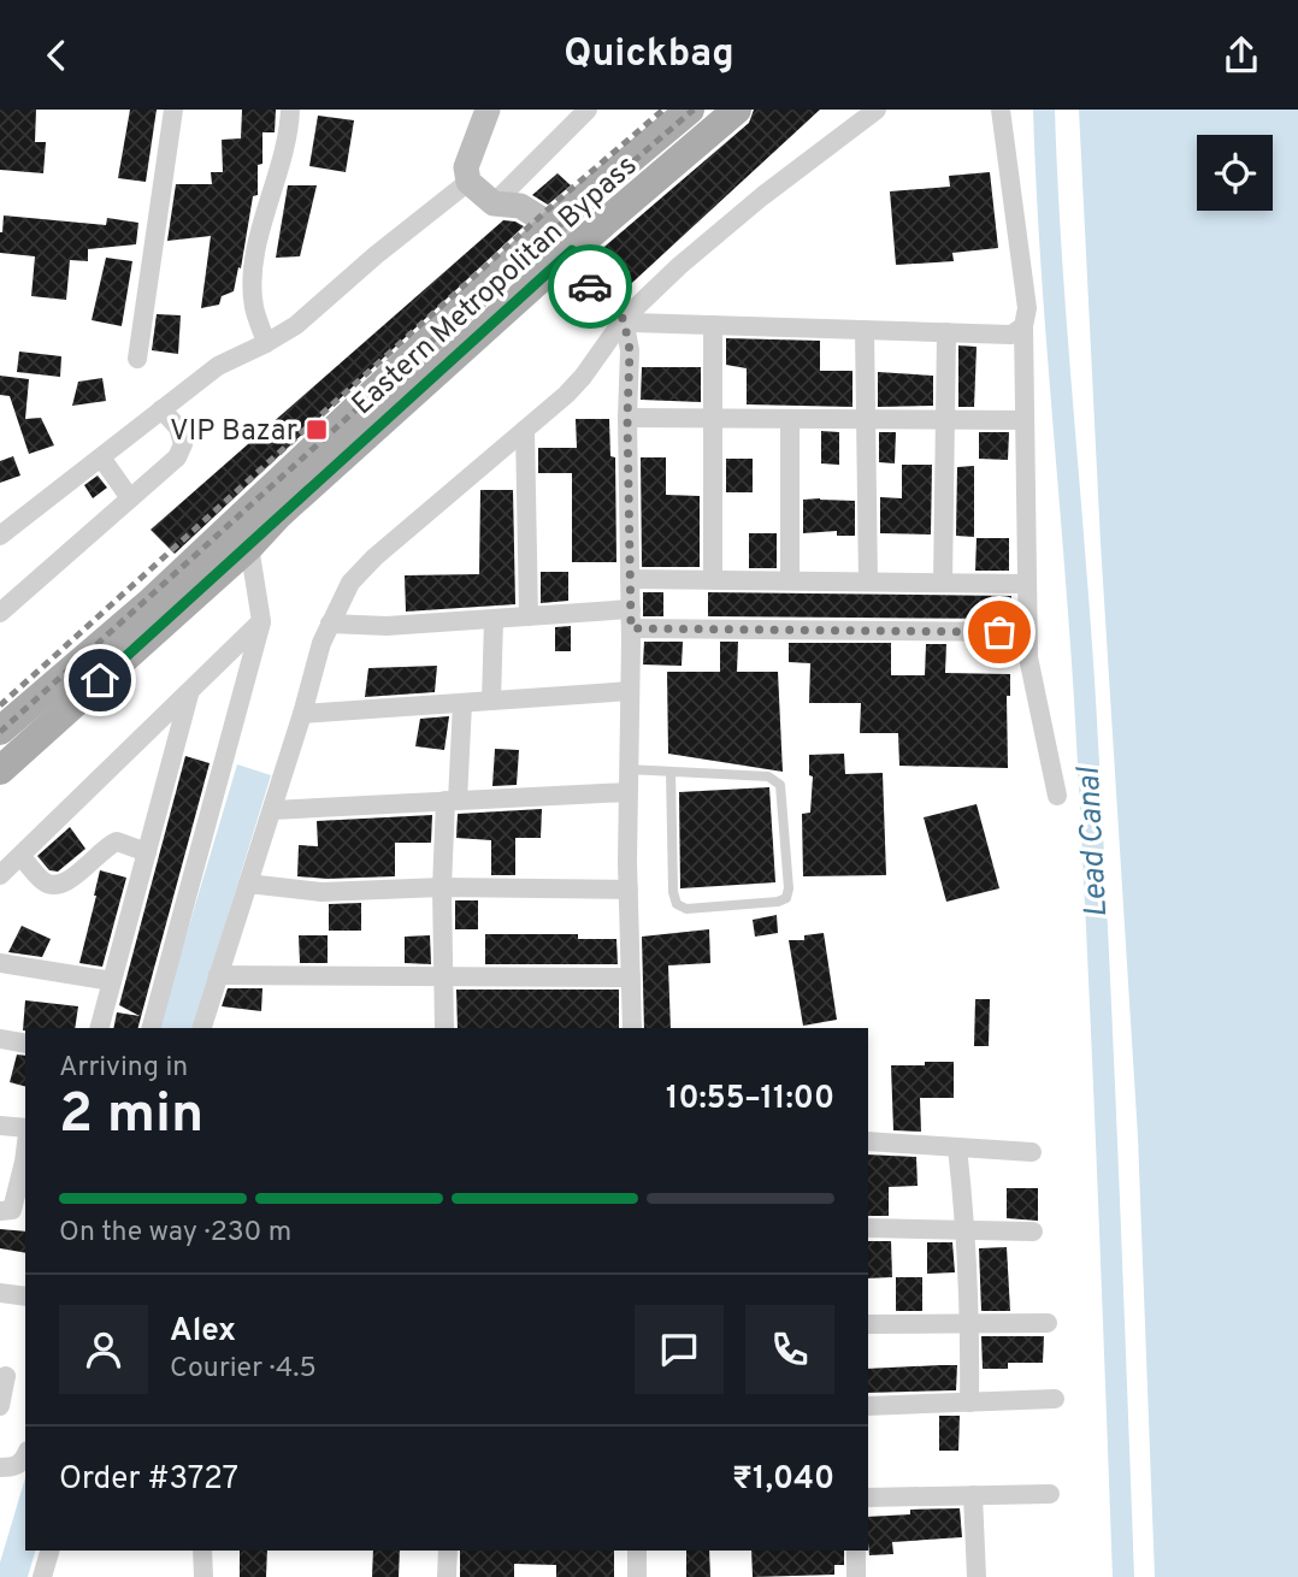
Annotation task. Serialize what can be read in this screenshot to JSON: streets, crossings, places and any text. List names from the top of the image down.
{
  "streets": {
    "main road": ["Eastern Metropolitan Bypass"]
  },
  "water": ["Lead Canal"],
  "places": {
    "transit": ["VIP Bazar"]
  },
  "page": {
    "header": "Quickbag",
    "heading": ["2 min", "Arriving in", "10:55–11:00"],
    "panel": [
      "Alex",
      "Courier · 4.5",
      "Order #3727",
      "₹1,040"
    ],
    "bar": "On the way · 230 m"
  }
}
